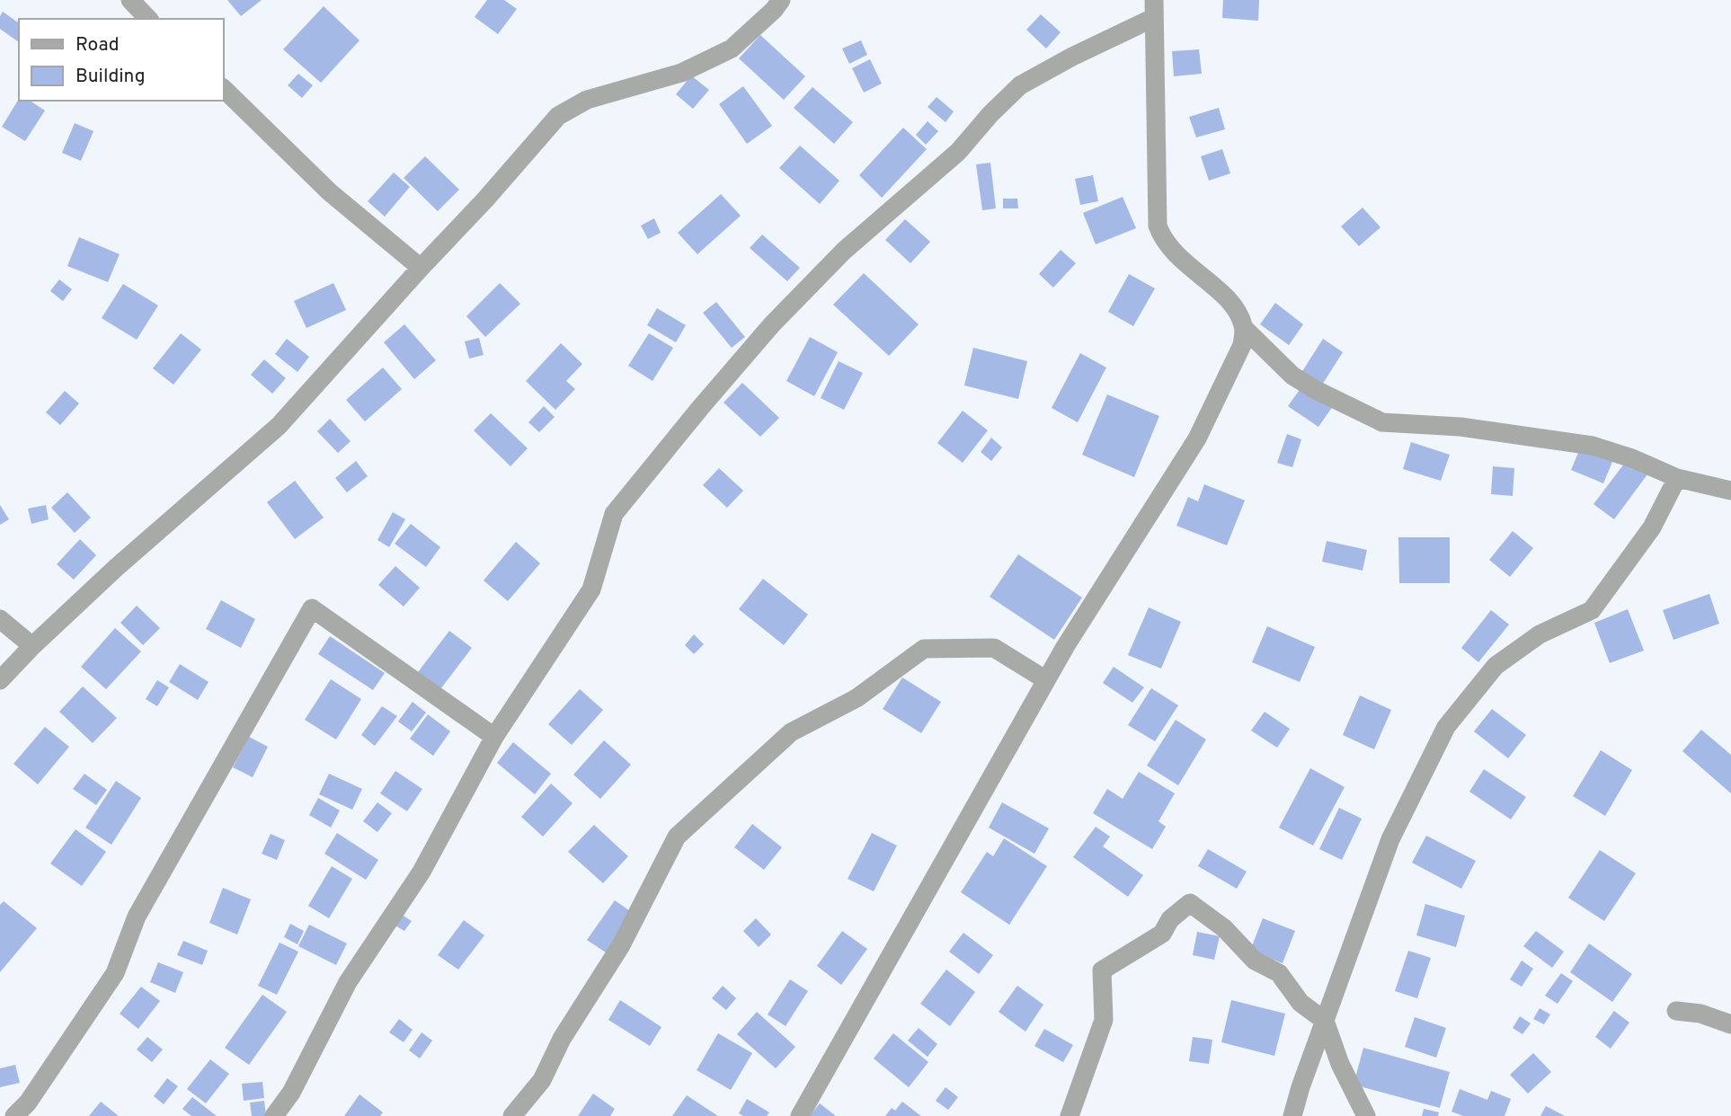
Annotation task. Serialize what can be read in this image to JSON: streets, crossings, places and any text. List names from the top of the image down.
{
  "legend": ["Road", "Building"]
}
